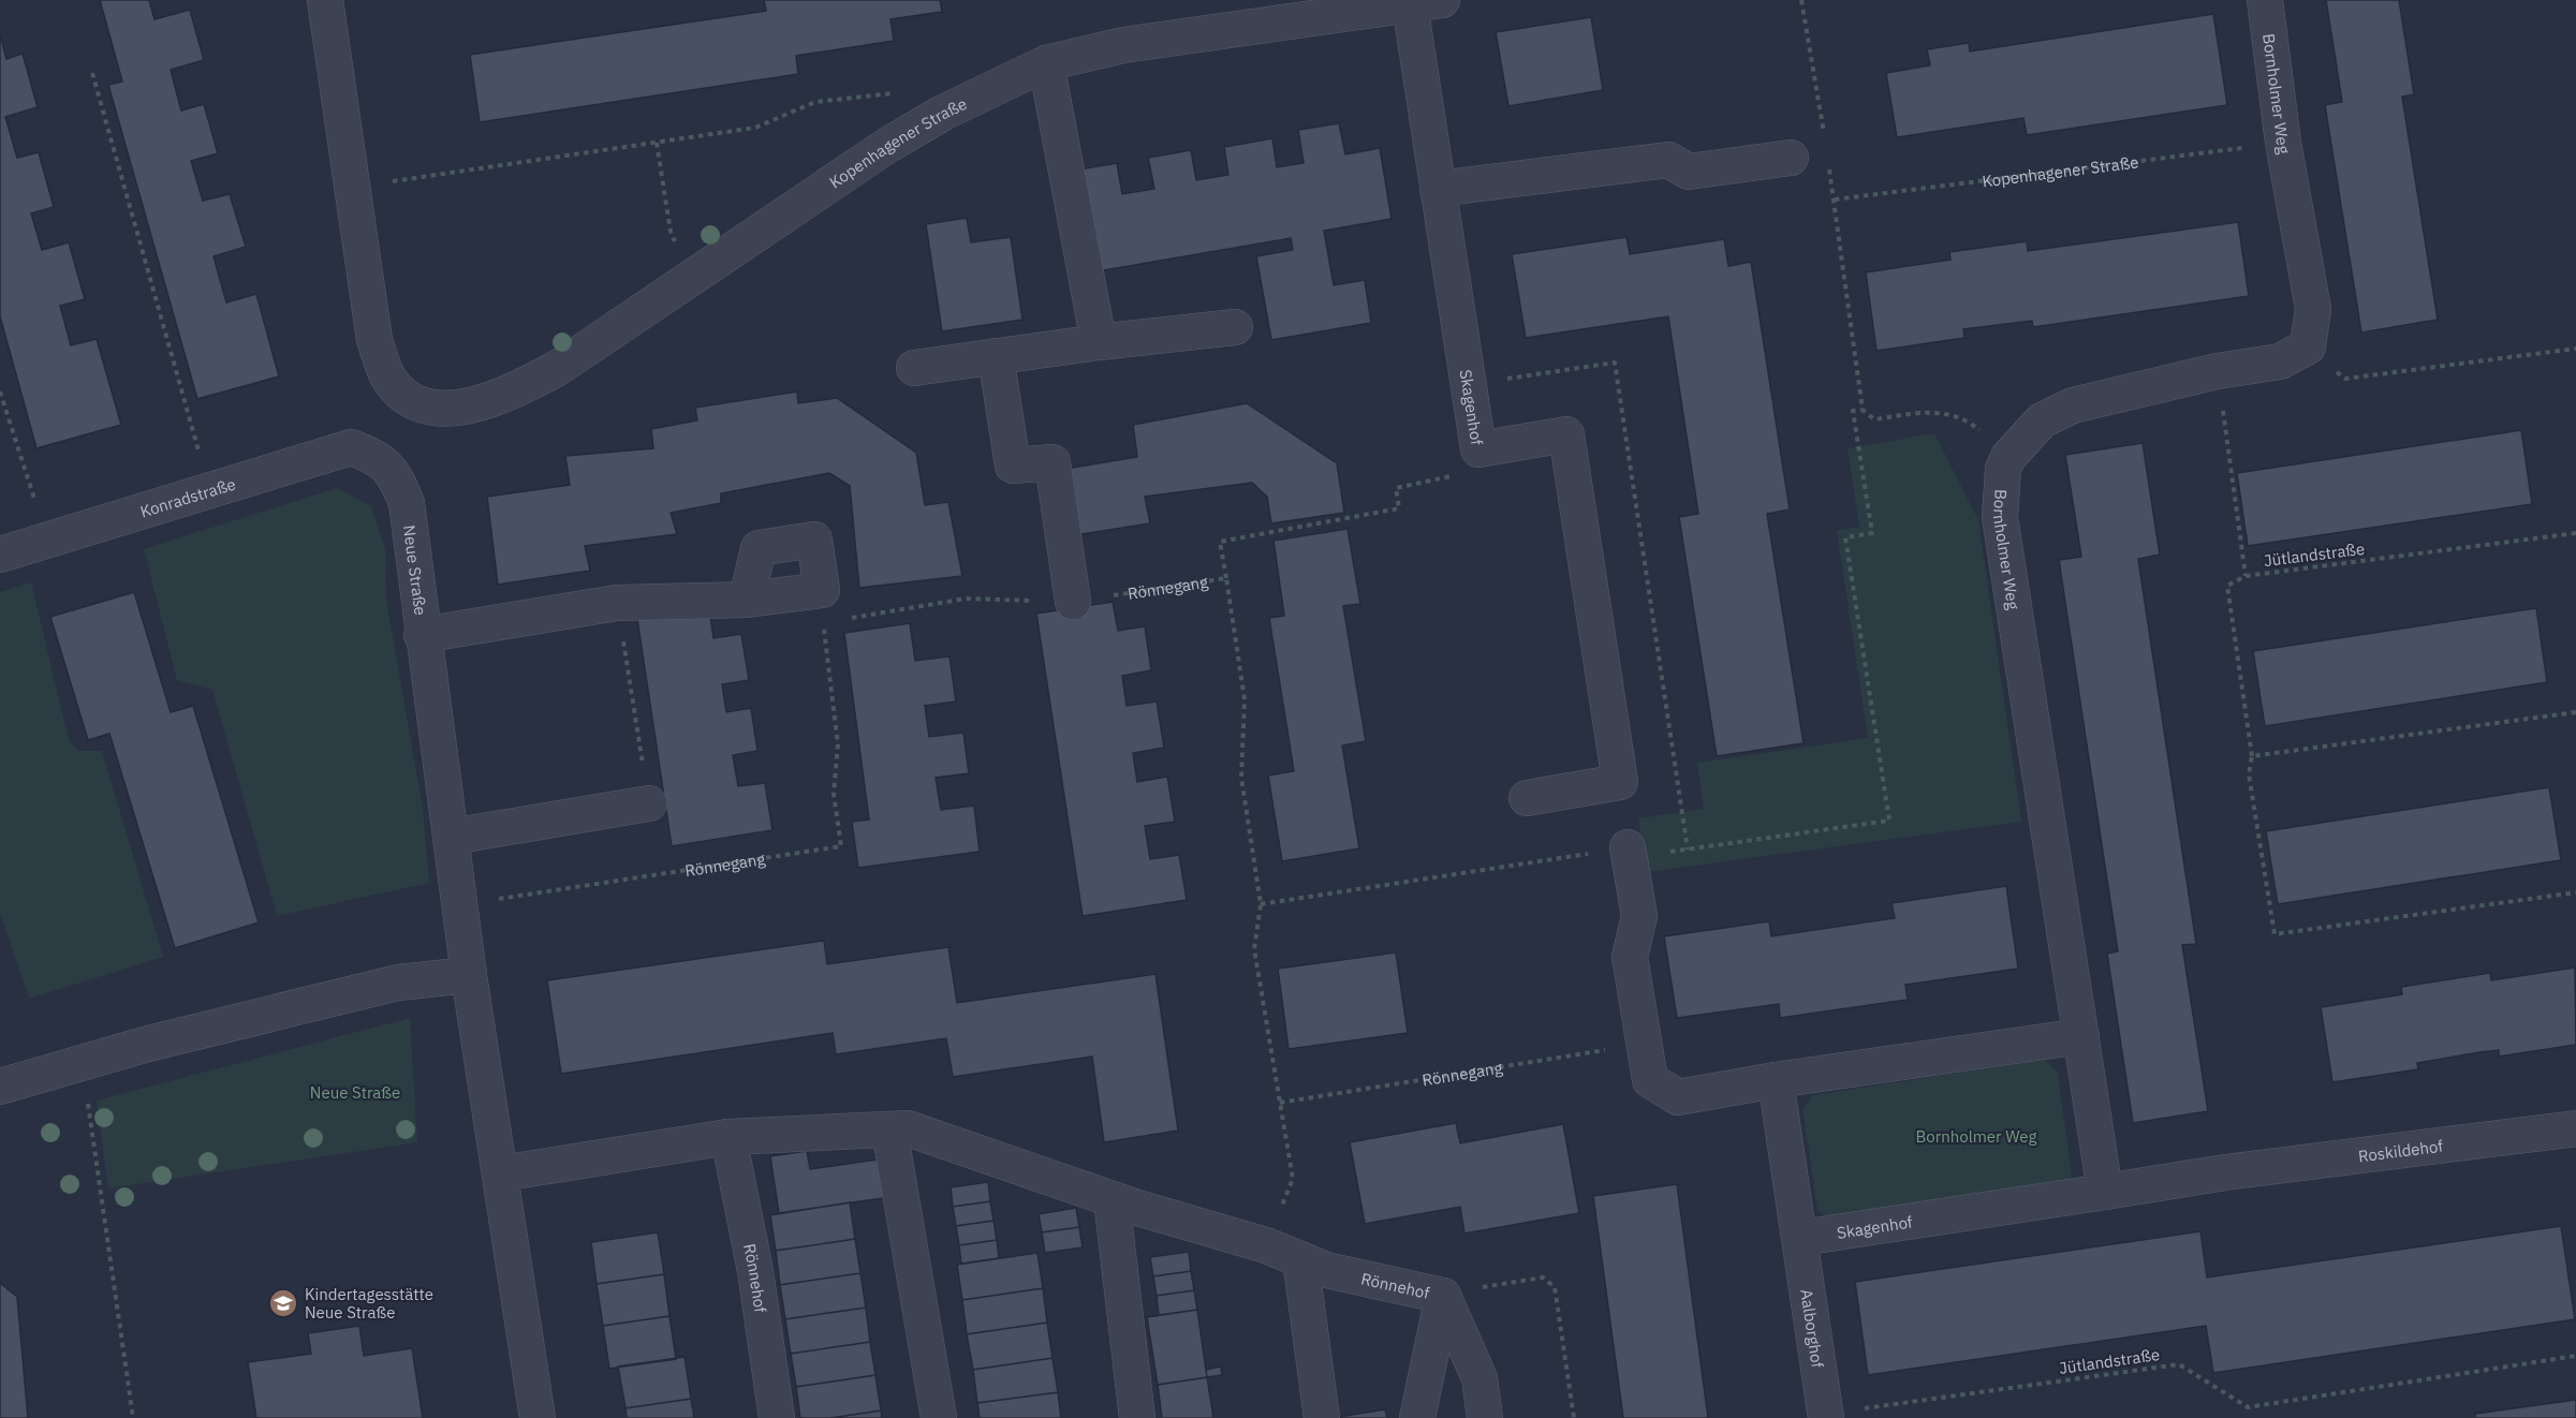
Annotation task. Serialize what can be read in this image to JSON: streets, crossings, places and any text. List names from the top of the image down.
{
  "streets": {
    "street": [
      "Bornholmer Weg",
      "Kopenhagener Straße",
      "Skagenhof",
      "Konradstraße",
      "Neue Straße",
      "Roskildehof",
      "Rönnehof",
      "Aalborghof"
    ],
    "path": ["Jütlandstraße", "Rönnegang"]
  },
  "crossings": [
    ["Bornholmer Weg", "Kopenhagener Straße"],
    ["Bornholmer Weg", "Skagenhof"],
    ["Bornholmer Weg", "Roskildehof"],
    ["Kopenhagener Straße", "Skagenhof"],
    ["Skagenhof", "Roskildehof"],
    ["Skagenhof", "Aalborghof"],
    ["Konradstraße", "Neue Straße"],
    ["Jütlandstraße", "Aalborghof"],
    ["Neue Straße", "Rönnegang"],
    ["Neue Straße", "Rönnehof"],
    ["Rönnegang", "Rönnehof"]
  ],
  "parks": ["Neue Straße", "Bornholmer Weg"],
  "places": {
    "school or university": ["Kindertagesstätte Neue Straße"]
  }
}
